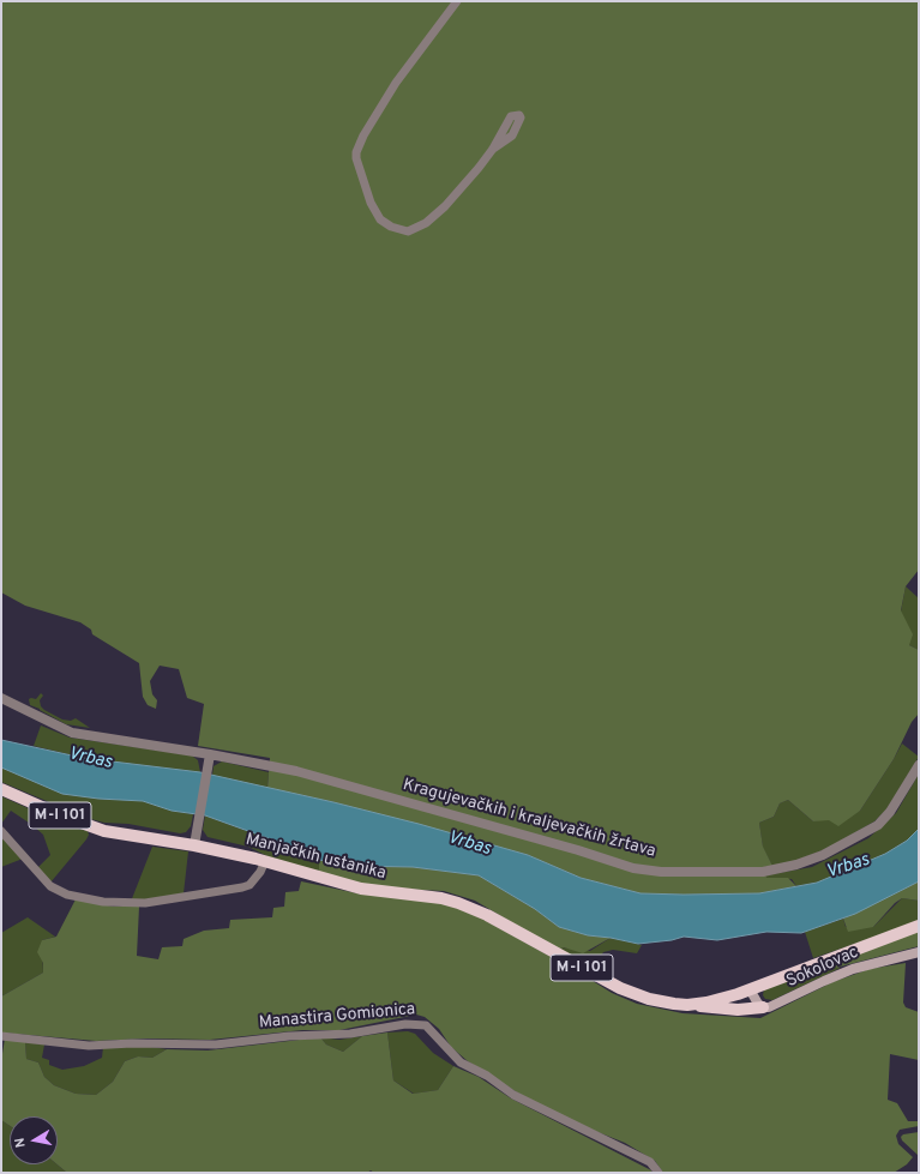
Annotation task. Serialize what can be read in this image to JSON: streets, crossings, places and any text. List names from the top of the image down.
{
  "streets": {
    "main road": ["M-I 101", "Manjačkih ustanika", "Sokolovac"],
    "street": ["Kragujevačkih i kraljevačkih žrtava", "Manastira Gomionica"]
  },
  "crossings": [
    ["M-I 101", "Manjačkih ustanika"]
  ],
  "water": ["Vrbas"],
  "north": "left"
}
